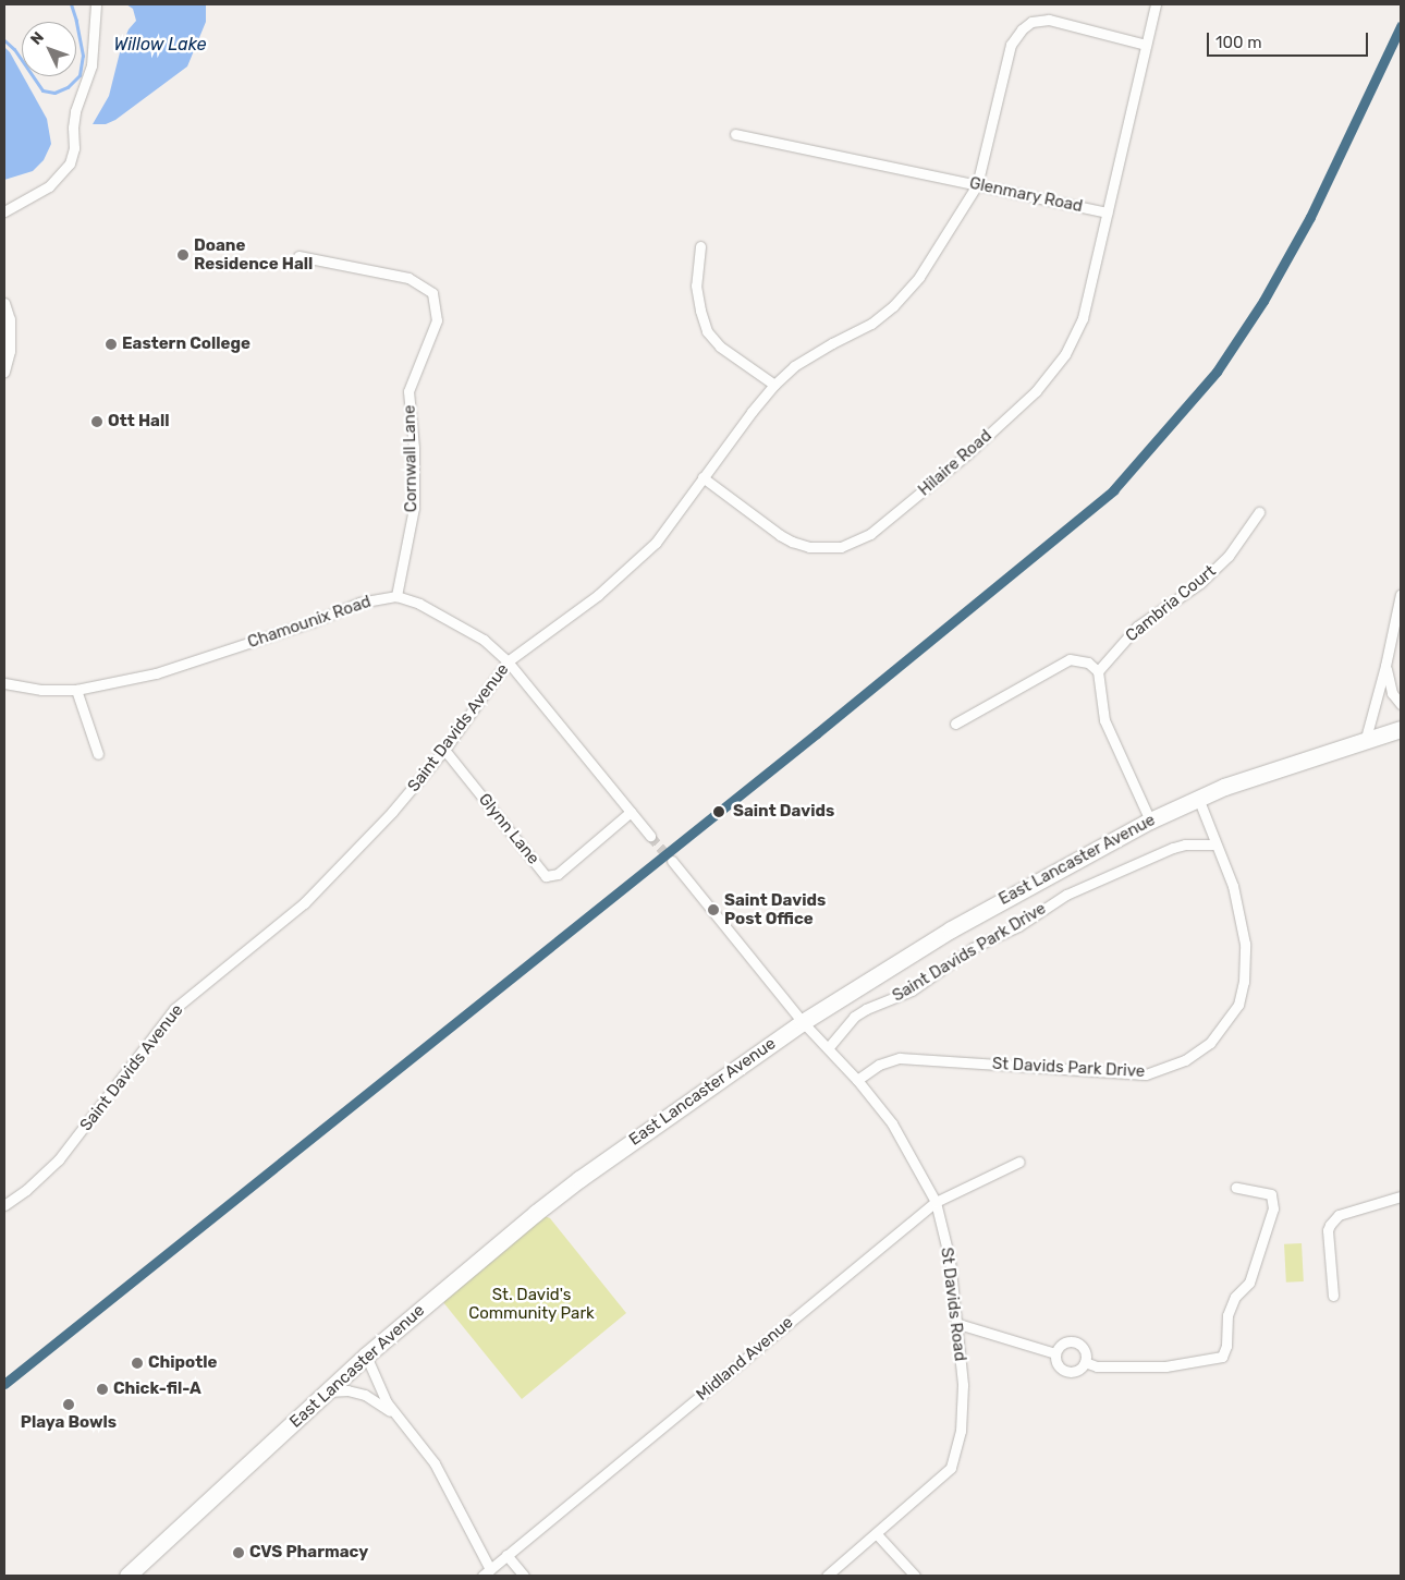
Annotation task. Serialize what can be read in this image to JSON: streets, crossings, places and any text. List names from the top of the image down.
{
  "streets": {
    "highway": ["East Lancaster Avenue"],
    "street": [
      "Glenmary Road",
      "Cornwall Lane",
      "Hilaire Road",
      "Cambria Court",
      "Chamounix Road",
      "Saint Davids Avenue",
      "Glynn Lane",
      "Saint Davids Park Drive",
      "St Davids Park Drive",
      "St Davids Road",
      "Midland Avenue"
    ]
  },
  "crossings": [
    ["Glenmary Road", "Hilaire Road"],
    ["Glenmary Road", "Saint Davids Avenue"],
    ["Cornwall Lane", "Chamounix Road"],
    ["Hilaire Road", "Saint Davids Avenue"],
    ["Chamounix Road", "Saint Davids Avenue"],
    ["Chamounix Road", "Glynn Lane"],
    ["Saint Davids Avenue", "Glynn Lane"],
    ["East Lancaster Avenue", "St Davids Park Drive"],
    ["East Lancaster Avenue", "St Davids Road"],
    ["Saint Davids Park Drive", "St Davids Park Drive"],
    ["Saint Davids Park Drive", "St Davids Road"],
    ["St Davids Park Drive", "St Davids Road"],
    ["St Davids Road", "Midland Avenue"]
  ],
  "water": ["Willow Lake"],
  "parks": ["St. David's Community Park"],
  "places": [
    "Doane Residence Hall",
    "Eastern College",
    "Ott Hall",
    "Saint Davids",
    "Saint Davids Post Office",
    "Chipotle",
    "Chick-fil-A",
    "Playa Bowls",
    "CVS Pharmacy"
  ],
  "scale_bar": "100 m",
  "north": "top left"
}
